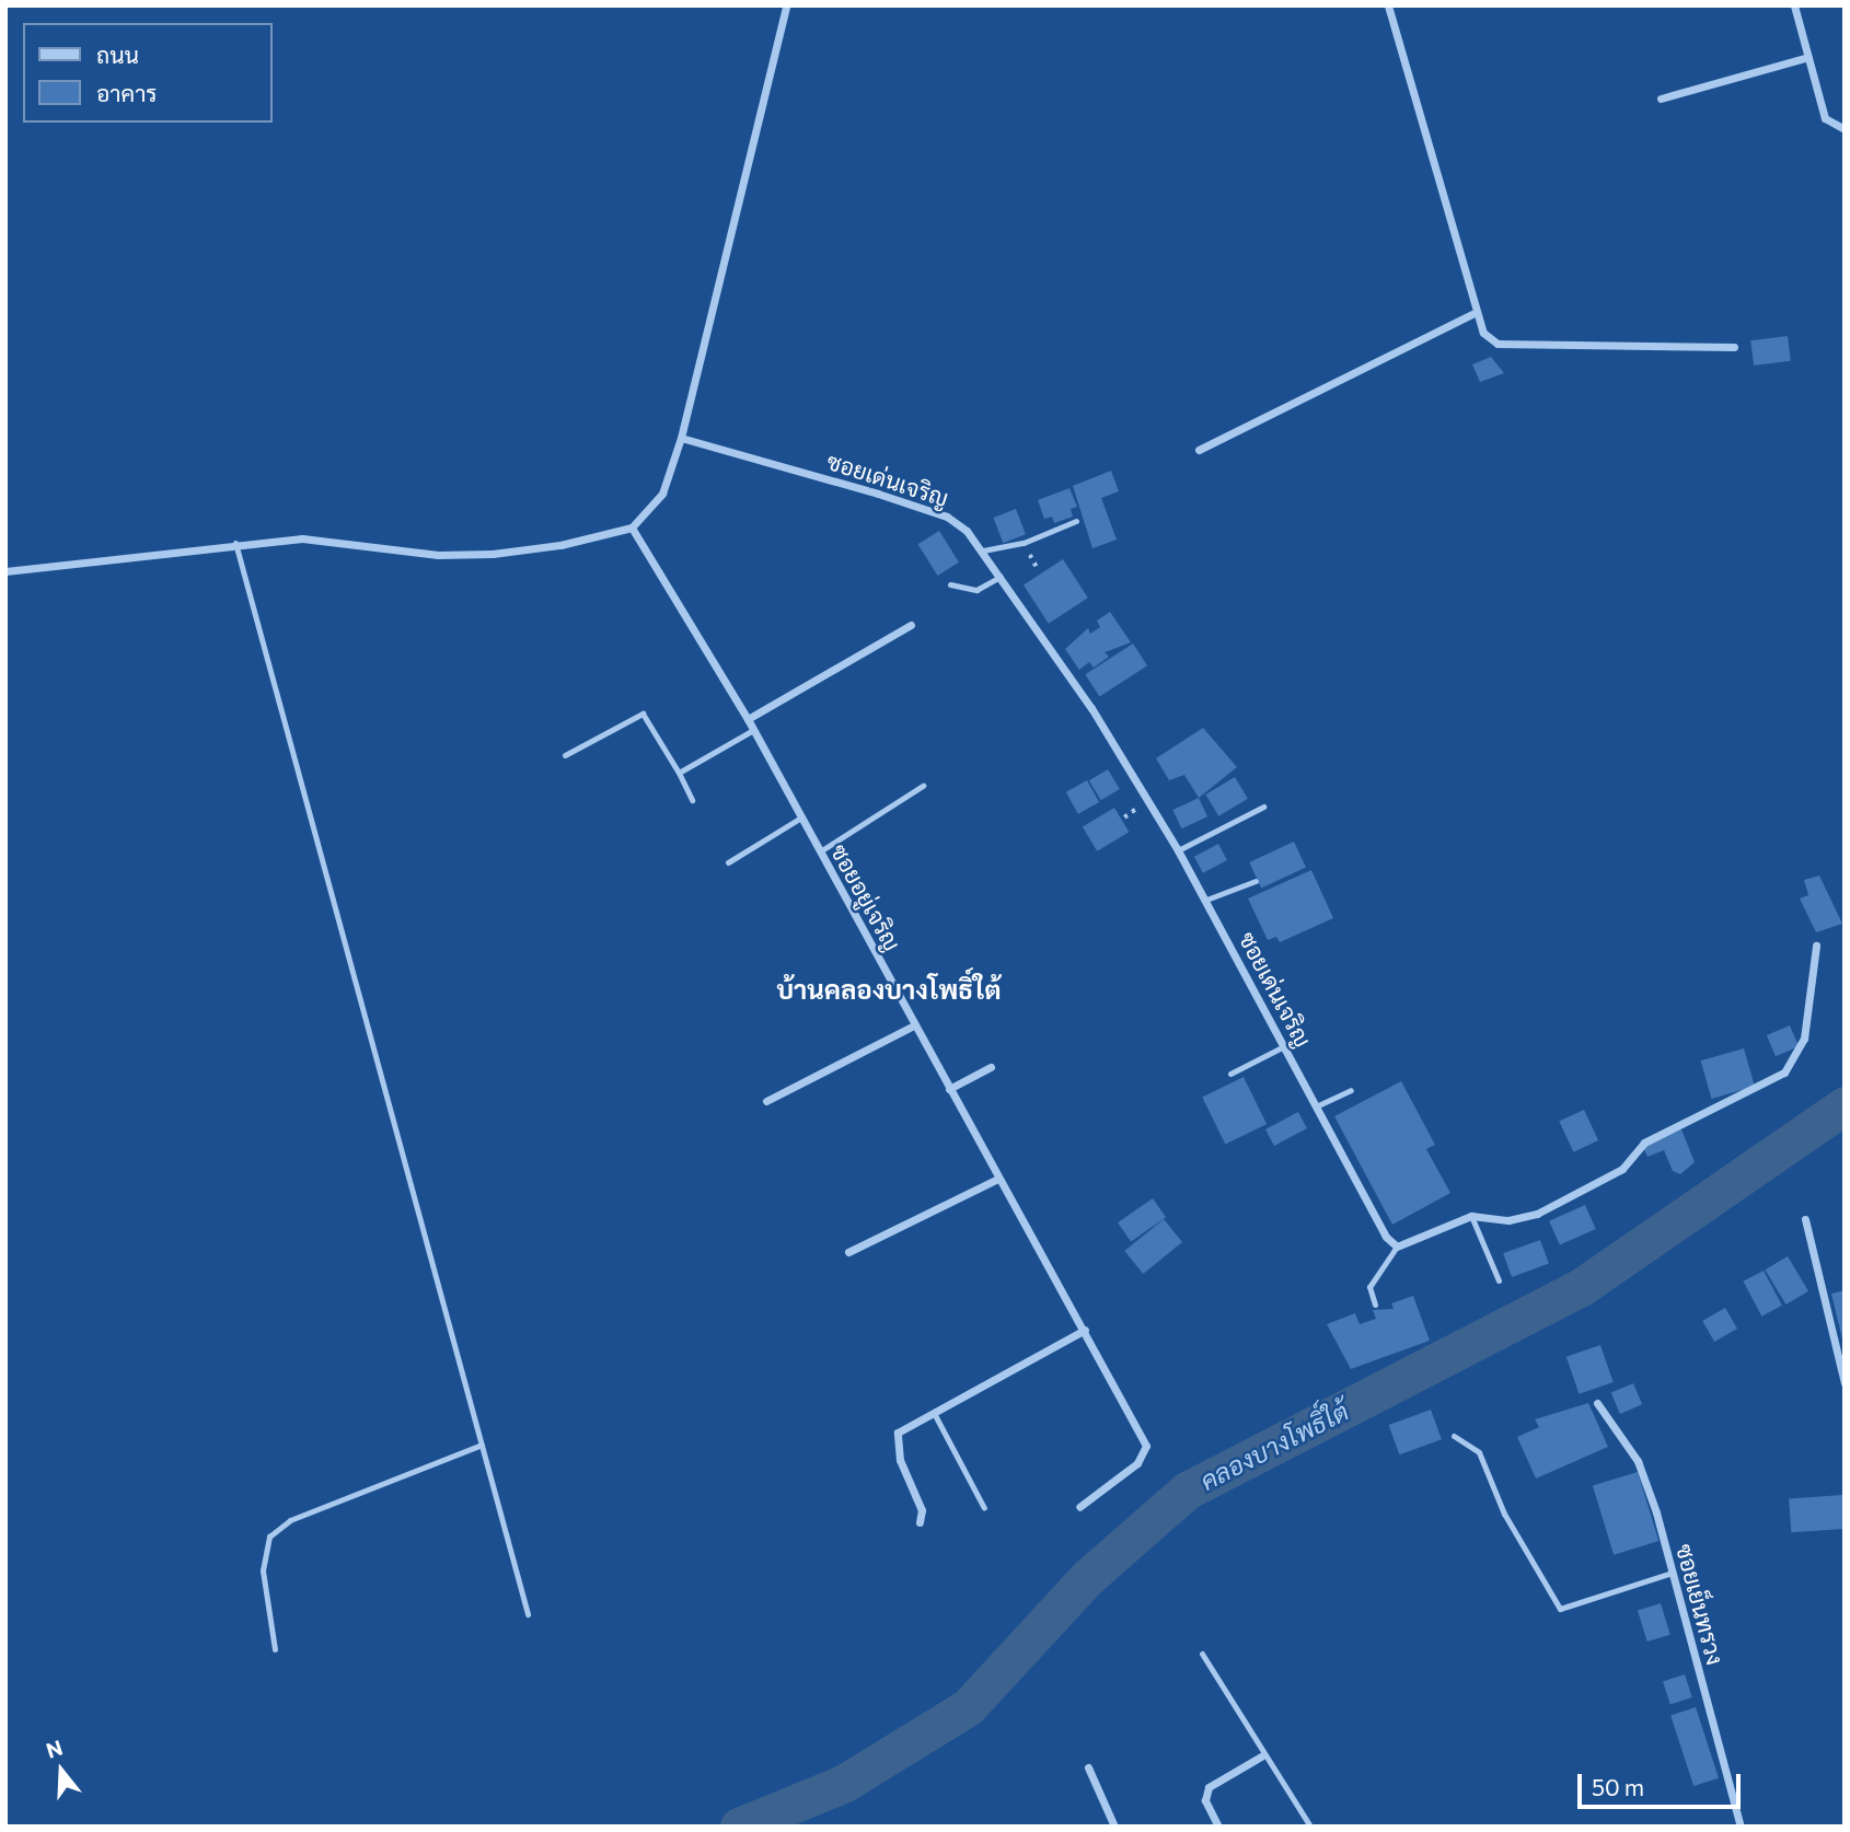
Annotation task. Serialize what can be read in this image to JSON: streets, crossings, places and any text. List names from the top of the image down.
{
  "streets": {
    "street": ["ซอยเด่นเจริญ", "ซอยอยู่เจริญ", "ซอยเย็นทรวง"]
  },
  "districts": ["บ้านคลองบางโพธิ์ใต้"],
  "water": ["คลองบางโพธิ์ใต้"],
  "legend": ["ถนน", "อาคาร"],
  "scale_bar": "50 m",
  "north": "top"
}
